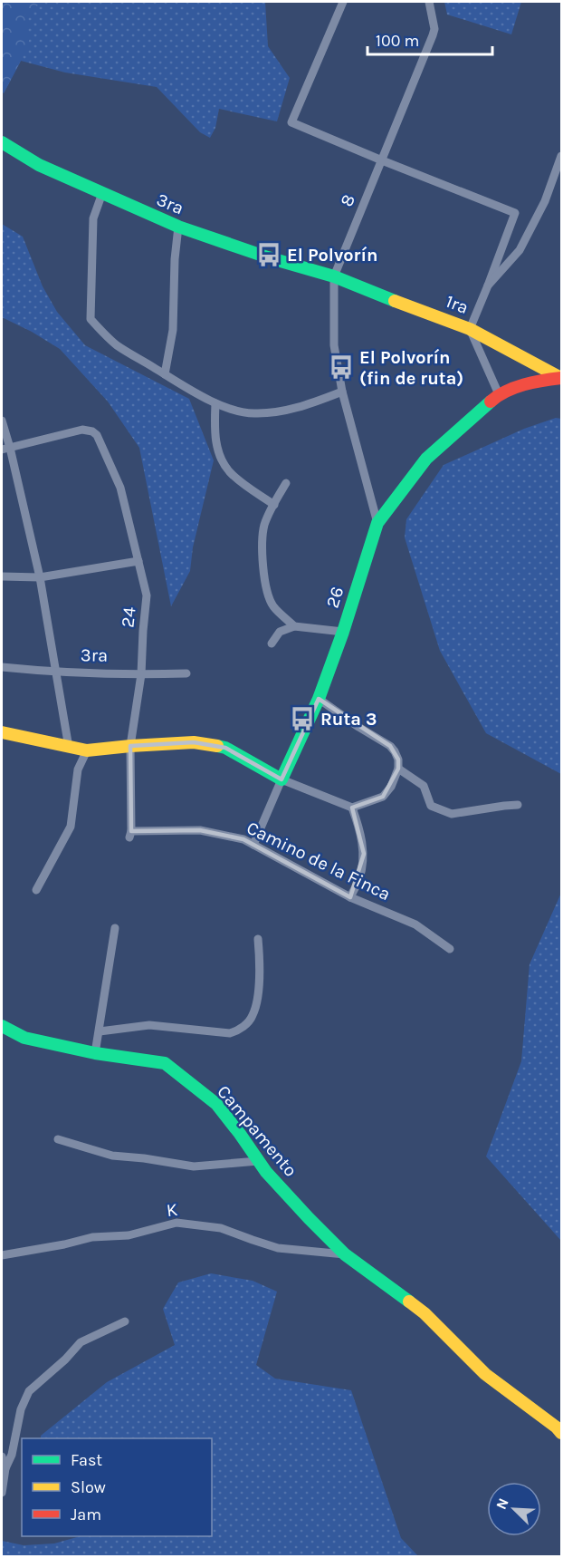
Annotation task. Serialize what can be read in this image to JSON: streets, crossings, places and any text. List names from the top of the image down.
{
  "streets": {
    "street": [
      "8",
      "3ra",
      "1ra",
      "26",
      "24",
      "Camino de la Finca",
      "Campamento",
      "K"
    ]
  },
  "crossings": [
    ["8", "3ra"],
    ["8", "1ra"],
    ["8", "26"],
    ["3ra", "1ra"],
    ["3ra", "24"],
    ["26", "Camino de la Finca"],
    ["24", "Camino de la Finca"],
    ["Campamento", "K"]
  ],
  "places": {
    "bus stop": ["El Polvorín", "El Polvorín (fin de ruta)", "Ruta 3"]
  },
  "legend": ["Fast", "Slow", "Jam"],
  "scale_bar": "100 m",
  "north": "top left"
}
